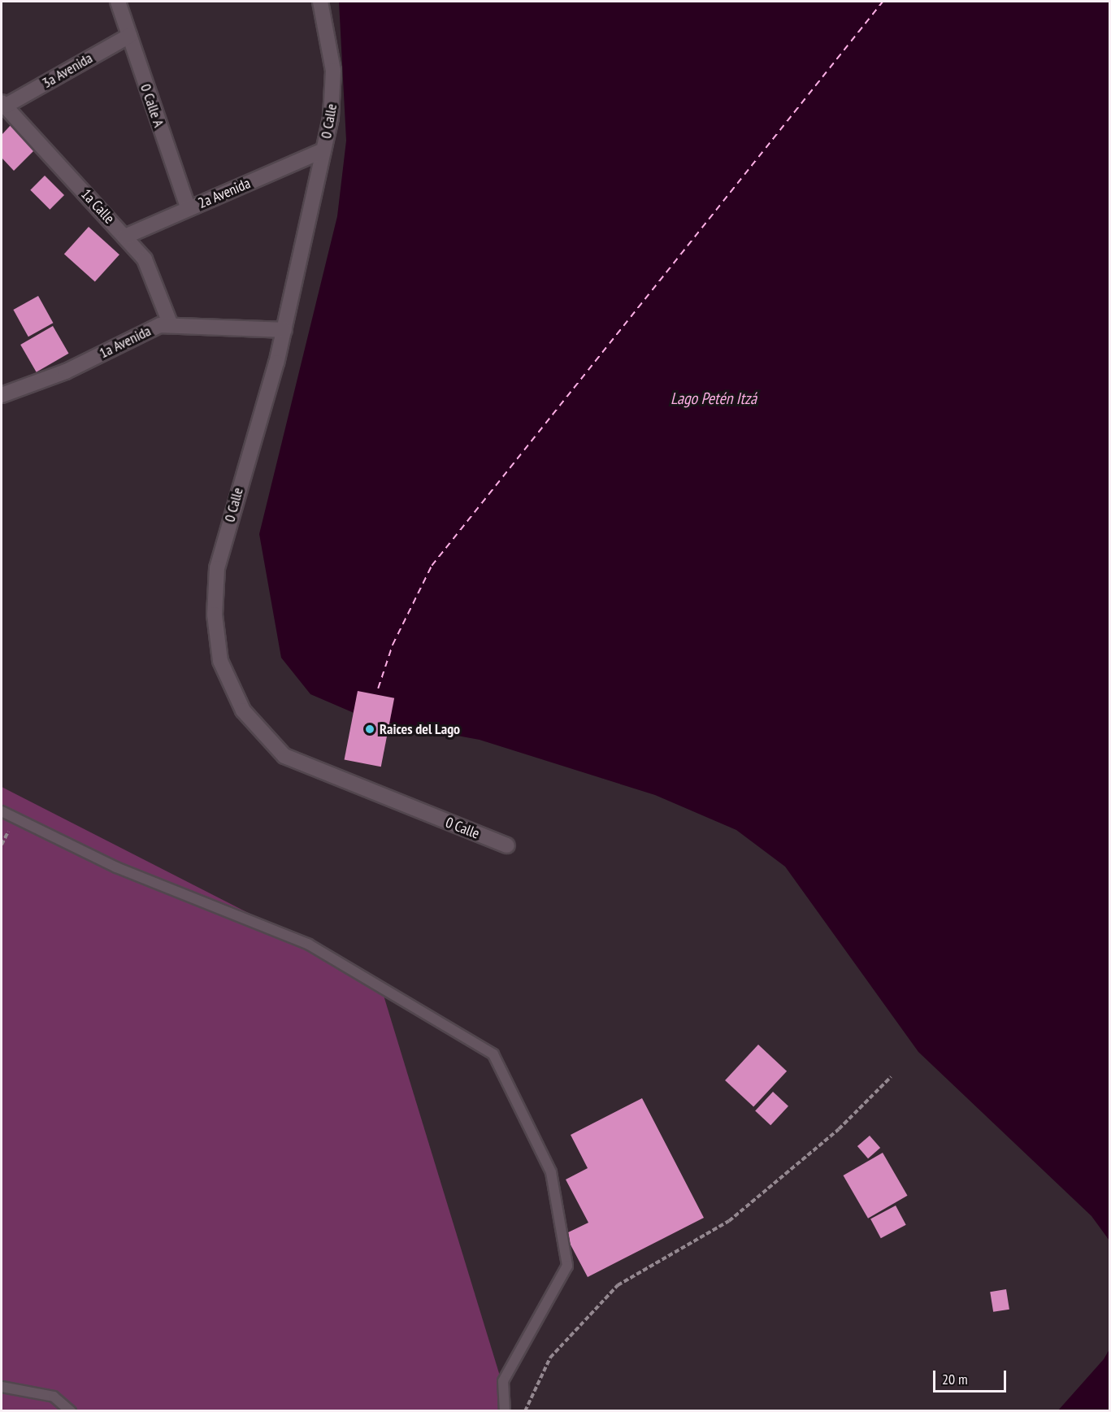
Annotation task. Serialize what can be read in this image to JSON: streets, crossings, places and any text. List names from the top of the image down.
{
  "streets": {
    "street": [
      "3a Avenida",
      "0 Calle A",
      "0 Calle",
      "2a Avenida",
      "1a Calle",
      "1a Avenida"
    ]
  },
  "crossings": [
    ["3a Avenida", "0 Calle A"],
    ["3a Avenida", "1a Calle"],
    ["0 Calle A", "2a Avenida"],
    ["0 Calle", "2a Avenida"],
    ["0 Calle", "1a Avenida"],
    ["2a Avenida", "1a Calle"],
    ["1a Calle", "1a Avenida"]
  ],
  "water": ["Lago Petén Itzá"],
  "places": ["Raices del Lago"],
  "scale_bar": "20 m"
}
